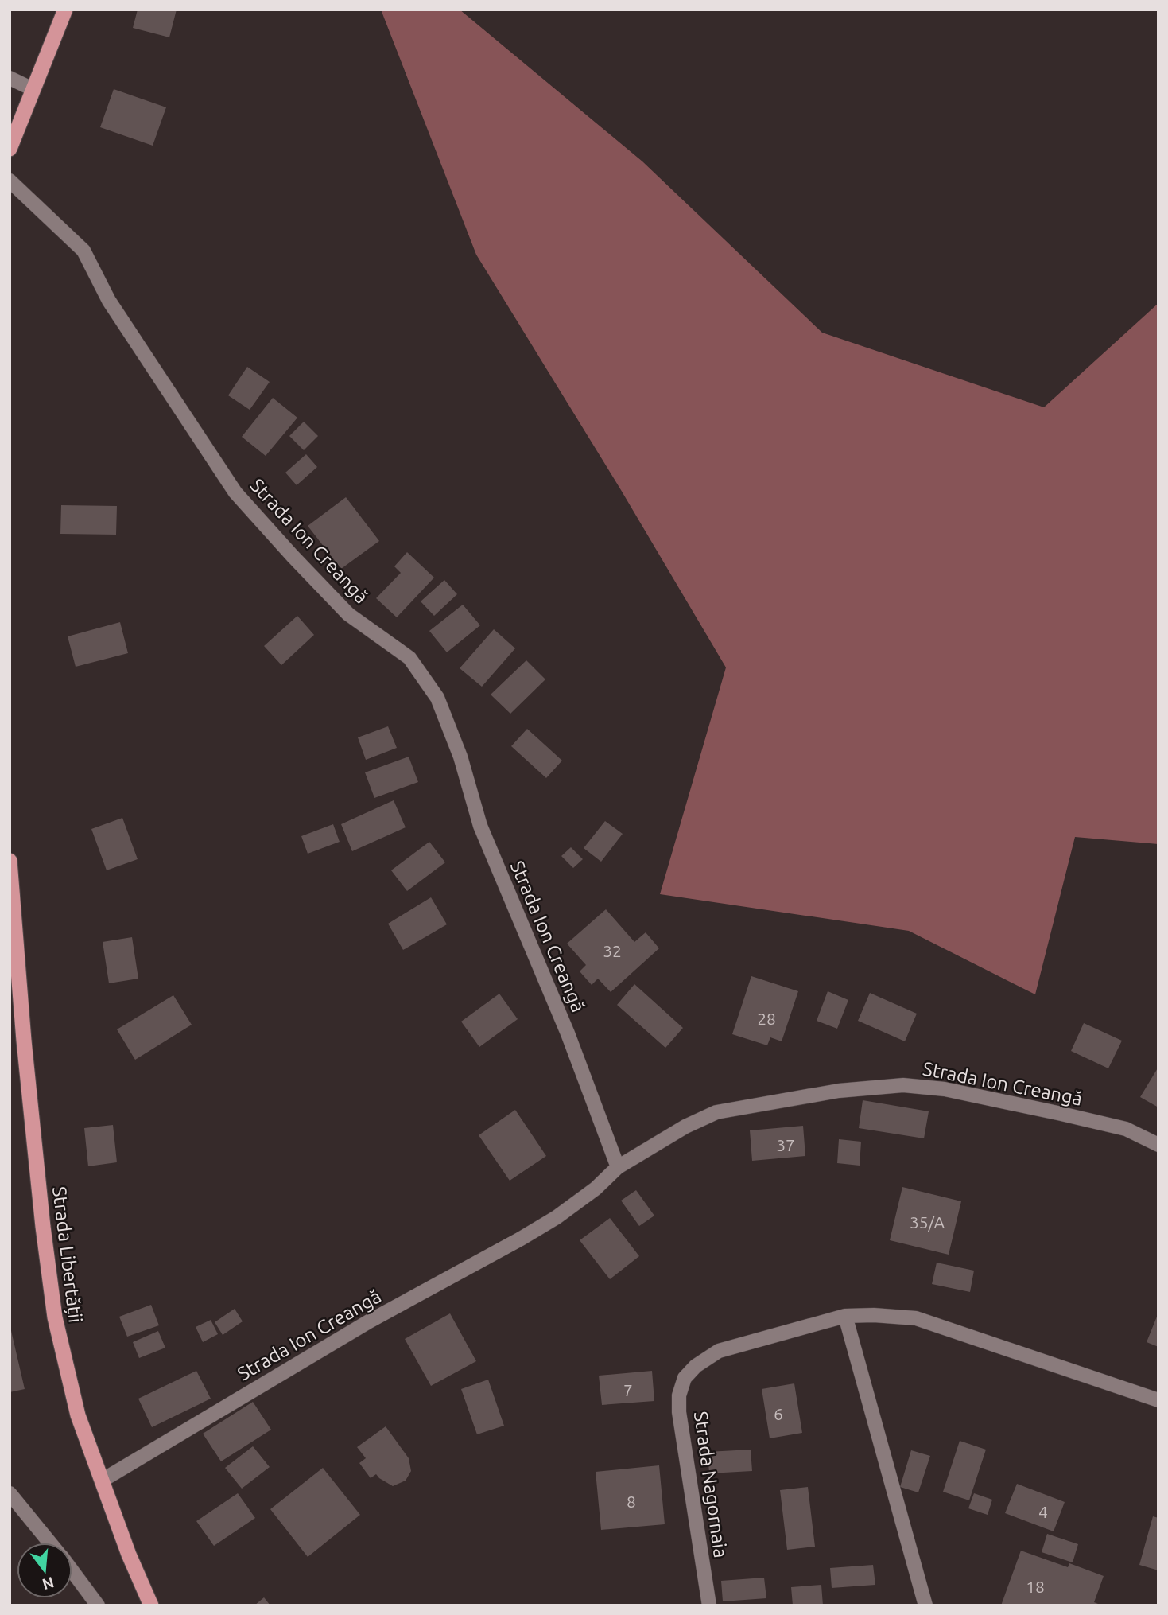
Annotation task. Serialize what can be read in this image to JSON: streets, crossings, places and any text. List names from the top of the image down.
{
  "streets": {
    "highway": ["Strada Libertății"],
    "street": ["Strada Ion Creangă", "Strada Nagornaia"]
  },
  "crossings": [
    ["Strada Ion Creangă", "Strada Libertății"]
  ],
  "house_numbers": [
    "32",
    "28",
    "37",
    "35/A",
    "7",
    "6",
    "8",
    "4",
    "18"
  ],
  "north": "bottom"
}
